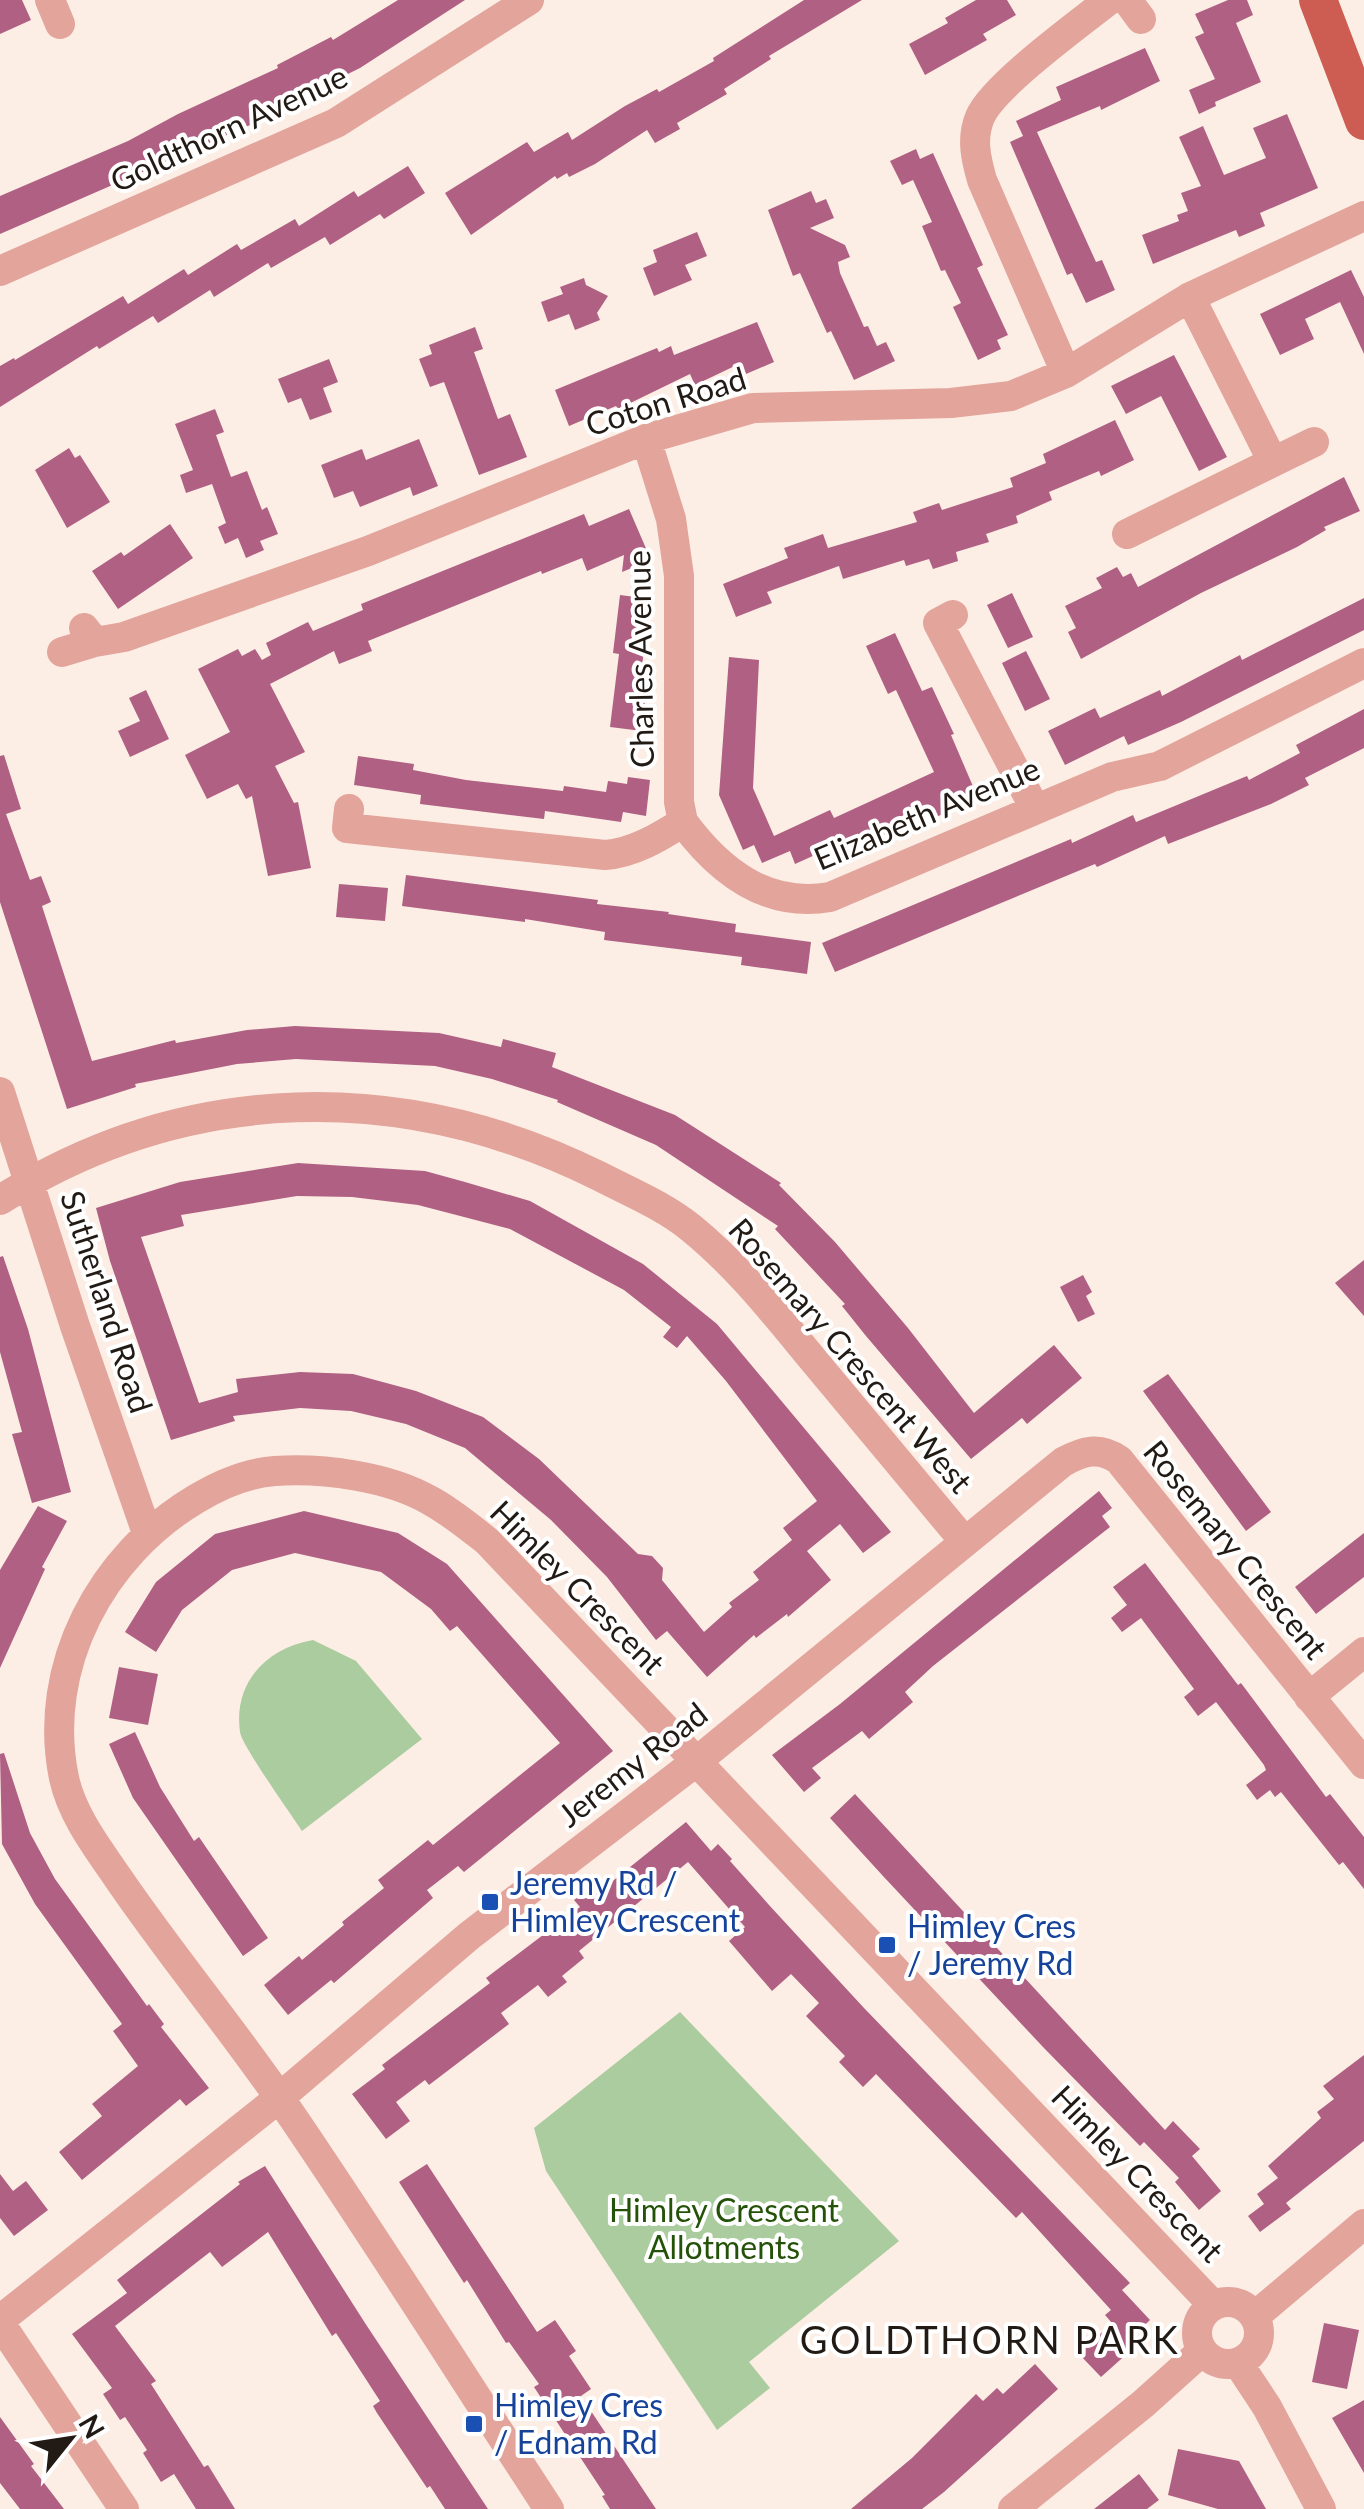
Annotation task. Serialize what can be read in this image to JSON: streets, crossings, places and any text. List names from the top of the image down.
{
  "streets": {
    "street": [
      "Goldthorn Avenue",
      "Coton Road",
      "Charles Avenue",
      "Elizabeth Avenue",
      "Sutherland Road",
      "Rosemary Crescent West",
      "Rosemary Crescent",
      "Himley Crescent",
      "Jeremy Road"
    ]
  },
  "crossings": [
    ["Coton Road", "Charles Avenue"],
    ["Charles Avenue", "Elizabeth Avenue"],
    ["Sutherland Road", "Rosemary Crescent West"],
    ["Sutherland Road", "Himley Crescent"],
    ["Rosemary Crescent West", "Jeremy Road"],
    ["Rosemary Crescent", "Jeremy Road"],
    ["Himley Crescent", "Jeremy Road"]
  ],
  "districts": ["GOLDTHORN PARK"],
  "parks": ["Himley Crescent Allotments"],
  "places": {
    "transit": ["Jeremy Rd / Himley Crescent", "Himley Cres / Jeremy Rd", "Himley Cres / Ednam Rd"]
  },
  "north": "top right"
}
